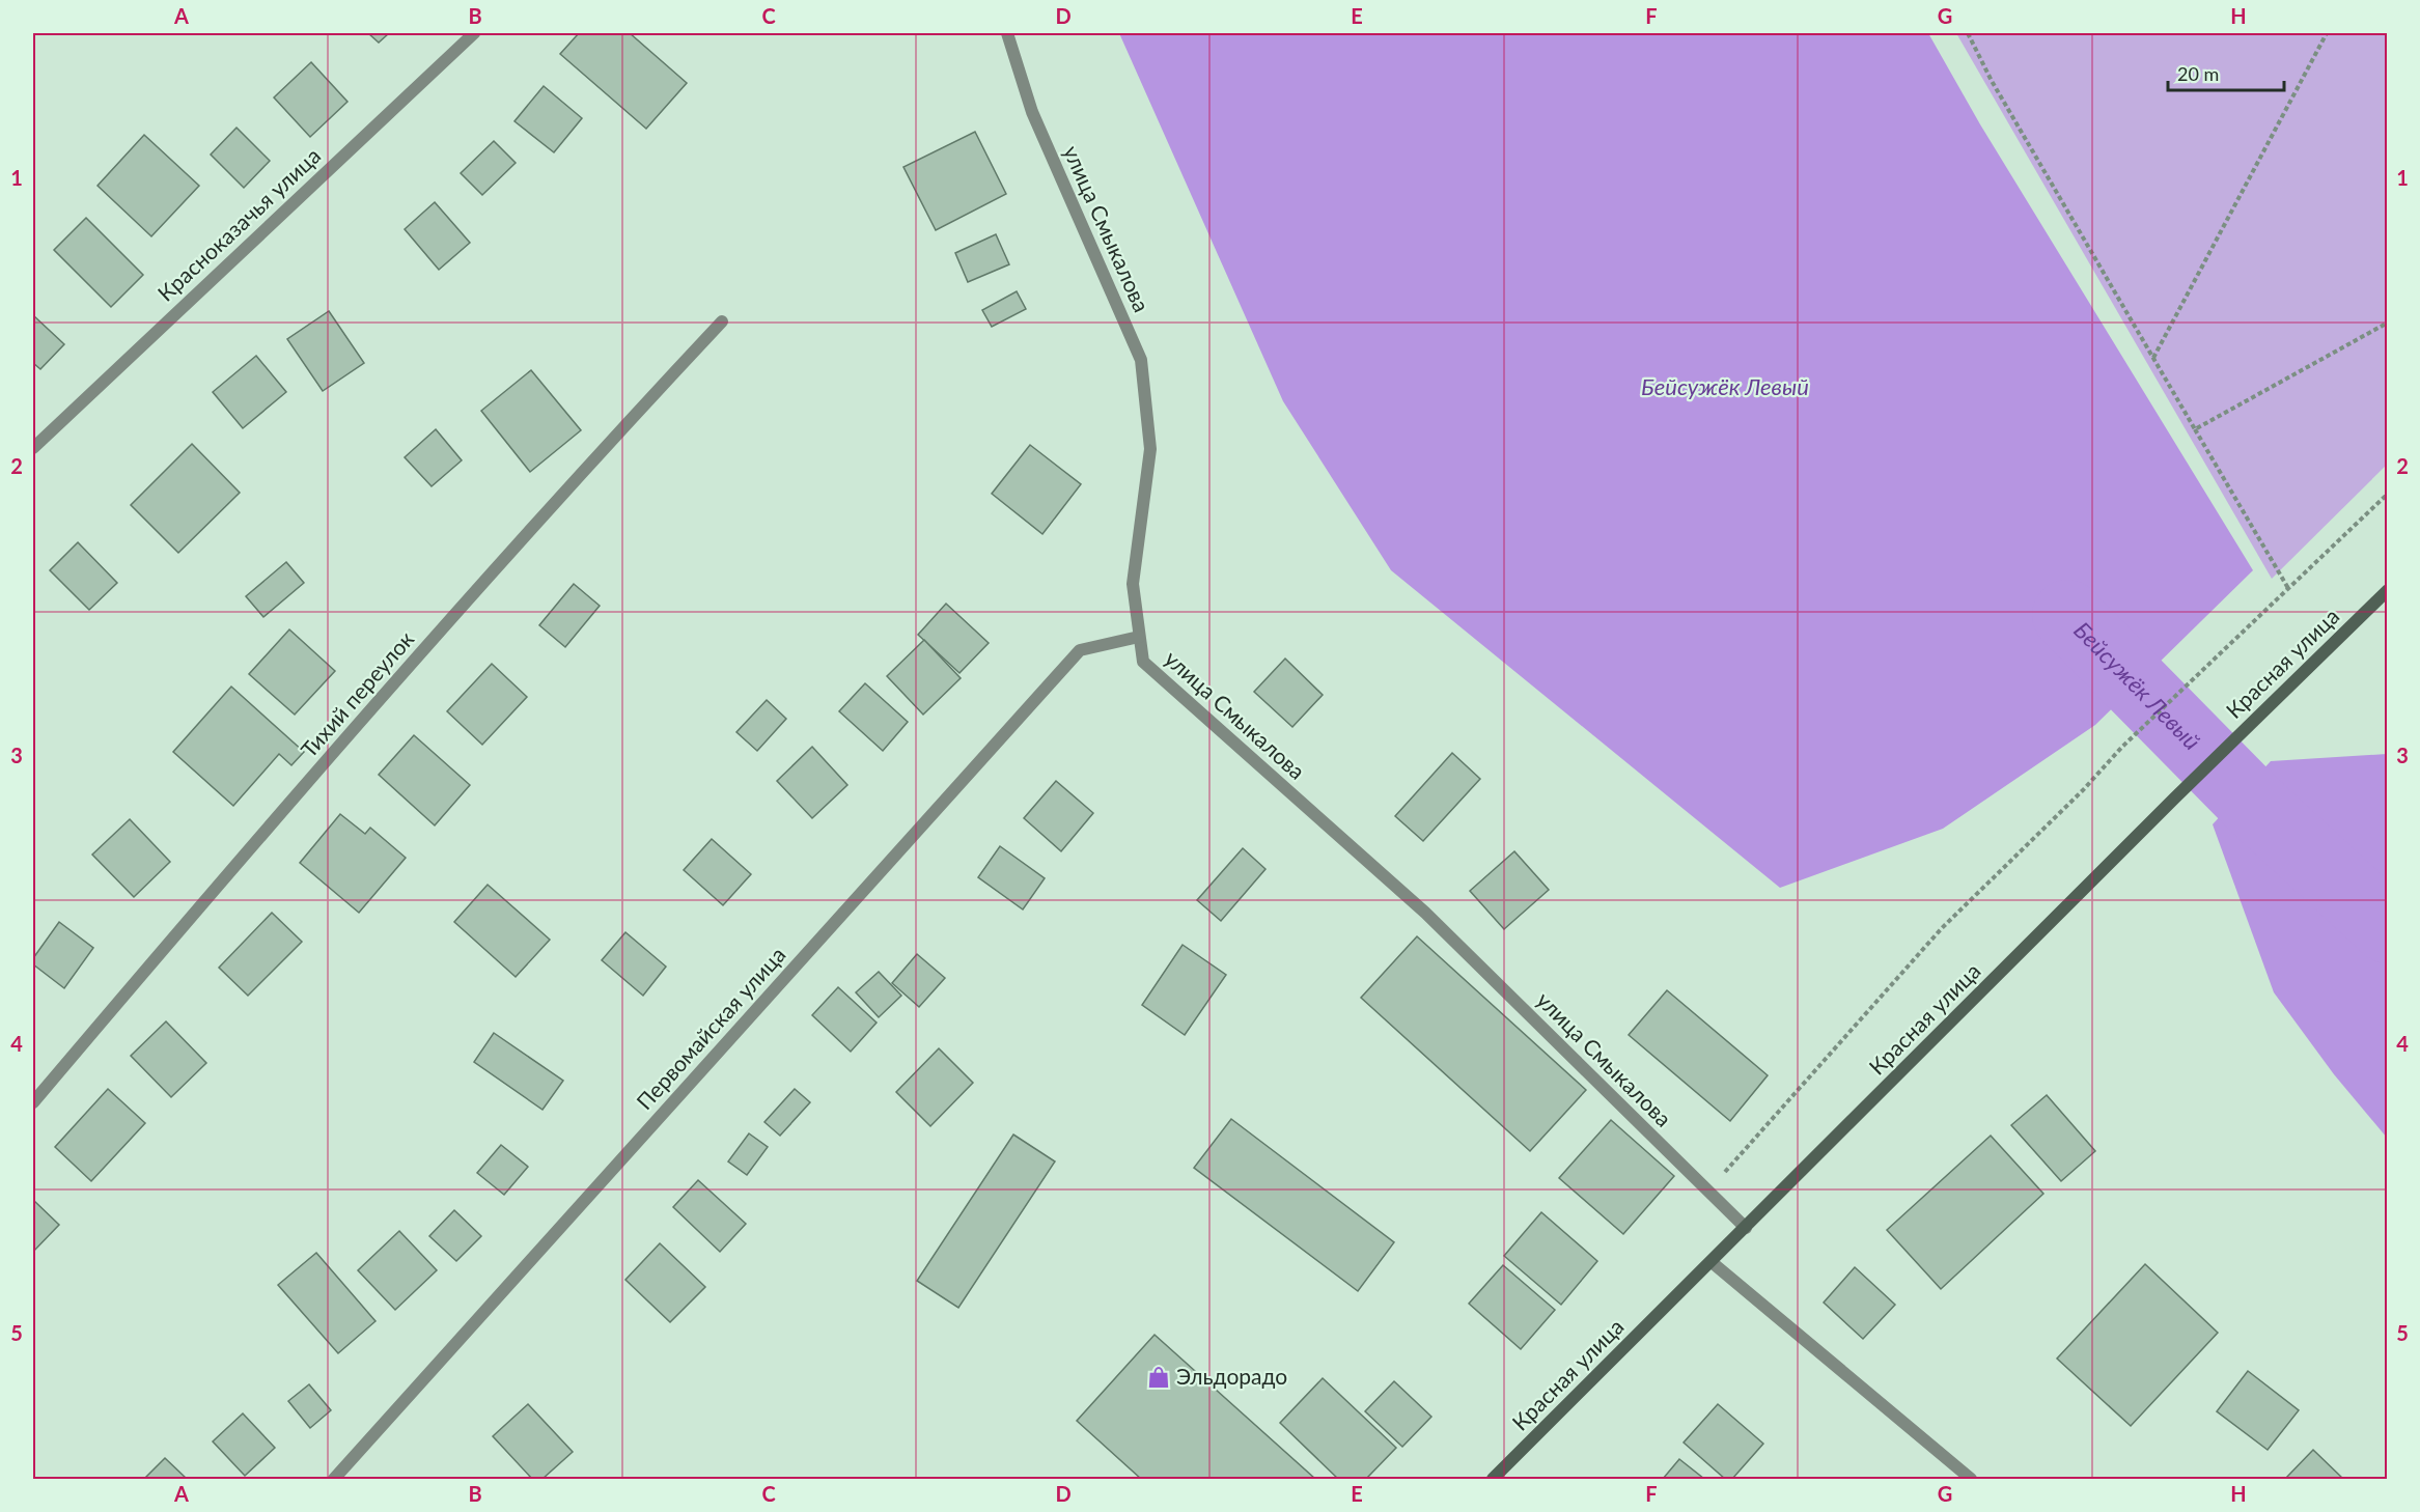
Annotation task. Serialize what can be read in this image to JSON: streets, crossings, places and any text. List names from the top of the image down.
{
  "streets": {
    "street": [
      "Красноказачья улица",
      "улица Смыкалова",
      "Красная улица",
      "Тихий переулок",
      "Первомайская улица"
    ]
  },
  "crossings": [
    ["улица Смыкалова", "Красная улица"],
    ["улица Смыкалова", "Первомайская улица"]
  ],
  "water": ["Бейсужёк Левый"],
  "places": {
    "shop": ["Эльдорадо"]
  },
  "scale_bar": "20 m",
  "grid": {
    "columns": [
      "A",
      "B",
      "C",
      "D",
      "E",
      "F",
      "G",
      "H"
    ],
    "rows": [
      "1",
      "2",
      "3",
      "4",
      "5"
    ]
  }
}
